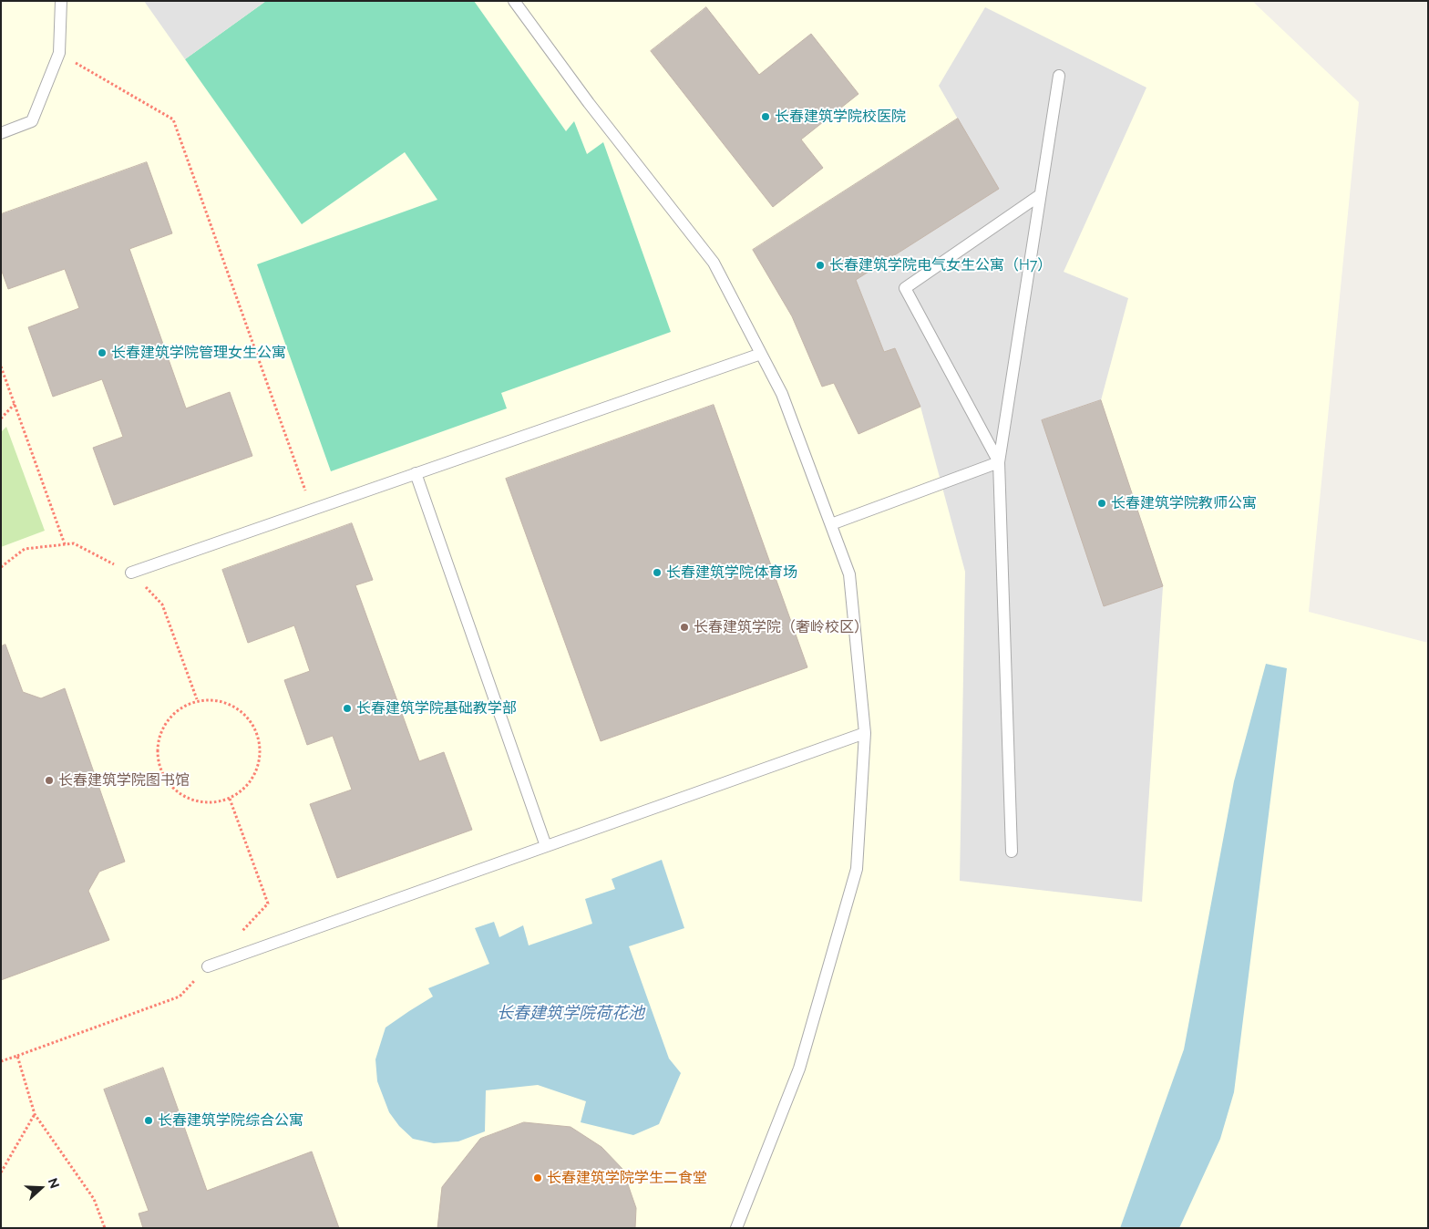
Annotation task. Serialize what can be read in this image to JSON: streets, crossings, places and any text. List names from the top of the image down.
{
  "water": ["长春建筑学院荷花池"],
  "places": [
    "长春建筑学院校医院",
    "长春建筑学院电气女生公寓（H7）",
    "长春建筑学院管理女生公寓",
    "长春建筑学院教师公寓",
    "长春建筑学院体育场",
    "长春建筑学院（奢岭校区）",
    "长春建筑学院基础教学部",
    "长春建筑学院图书馆",
    "长春建筑学院综合公寓",
    "长春建筑学院学生二食堂"
  ],
  "north": "right"
}
